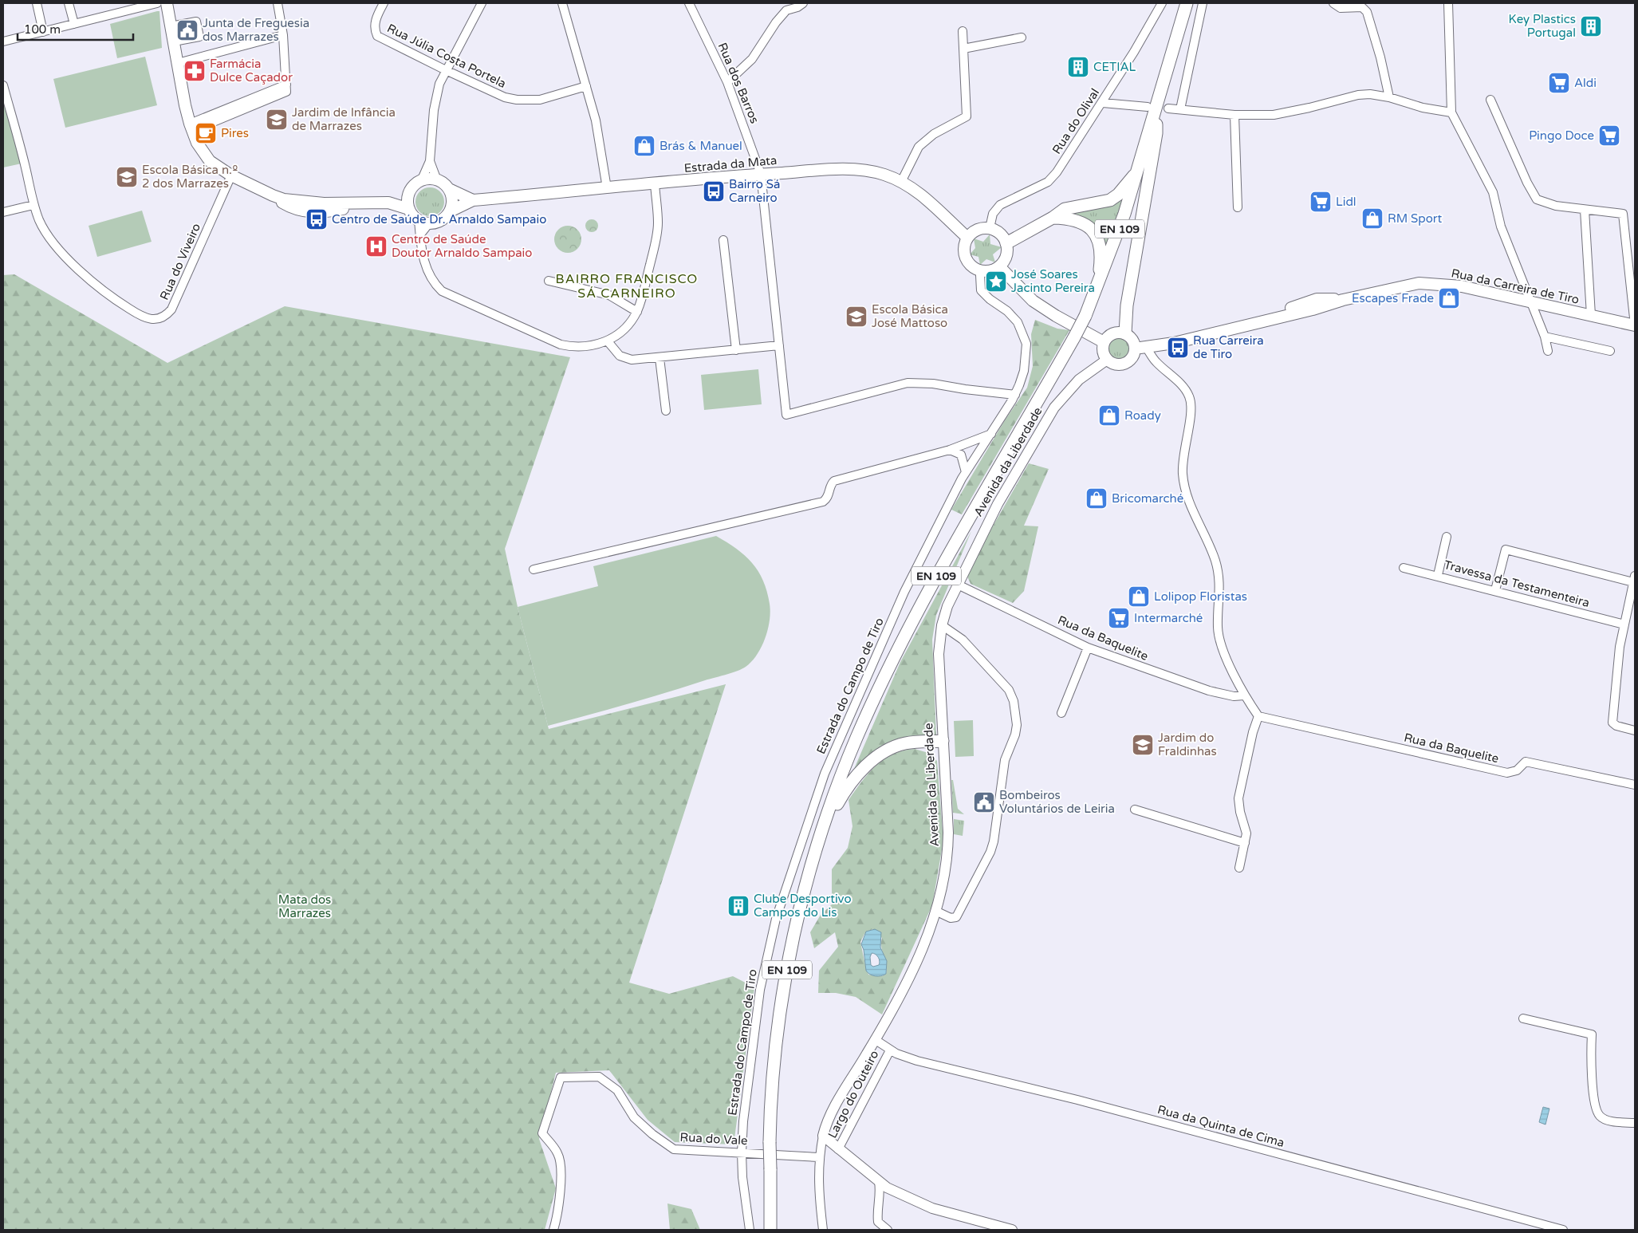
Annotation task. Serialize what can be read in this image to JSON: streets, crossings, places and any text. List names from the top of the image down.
{
  "streets": {
    "main road": ["Estrada da Mata", "EN 109", "Rua da Carreira de Tiro"],
    "street": [
      "Rua Júlia Costa Portela",
      "Rua dos Barros",
      "Rua do Olival",
      "Rua do Viveiro",
      "Avenida da Liberdade",
      "Travessa da Testamenteira",
      "Rua da Baquelite",
      "Estrada do Campo de Tiro",
      "Largo do Outeiro",
      "Rua da Quinta de Cima",
      "Rua do Vale"
    ]
  },
  "crossings": [
    ["Rua dos Barros", "Estrada da Mata"],
    ["Rua dos Barros", "Estrada do Campo de Tiro"],
    ["Rua do Olival", "Estrada da Mata"],
    ["Rua do Olival", "Estrada do Campo de Tiro"],
    ["Estrada da Mata", "Estrada do Campo de Tiro"],
    ["Rua da Carreira de Tiro", "Avenida da Liberdade"],
    ["Avenida da Liberdade", "Rua da Baquelite"],
    ["Avenida da Liberdade", "Rua da Quinta de Cima"],
    ["Avenida da Liberdade", "Rua do Vale"],
    ["Estrada do Campo de Tiro", "Rua do Vale"],
    ["Largo do Outeiro", "Rua da Quinta de Cima"]
  ],
  "districts": ["BAIRRO FRANCISCO SÁ CARNEIRO"],
  "parks": ["Mata dos Marrazes"],
  "places": {
    "building": ["Key Plastics Portugal", "CETIAL", "Clube Desportivo Campos do Lis"],
    "public building": ["Junta de Freguesia dos Marrazes", "Bombeiros Voluntários de Leiria"],
    "pharmacy": ["Farmácia Dulce Caçador"],
    "supermarket": [
      "Aldi",
      "Pingo Doce",
      "Lidl",
      "Intermarché"
    ],
    "school or university": [
      "Jardim de Infância de Marrazes",
      "Escola Básica n.º 2 dos Marrazes",
      "Escola Básica José Mattoso",
      "Jardim do Fraldinhas"
    ],
    "cafe": ["Pires"],
    "shop": [
      "Brás & Manuel",
      "RM Sport",
      "Escapes Frade",
      "Roady",
      "Bricomarché",
      "Lolipop Floristas"
    ],
    "bus stop": ["Bairro Sá Carneiro", "Centro de Saúde Dr. Arnaldo Sampaio", "Rua Carreira de Tiro"],
    "hospital": ["Centro de Saúde Doutor Arnaldo Sampaio"],
    "place": ["José Soares Jacinto Pereira"]
  },
  "scale_bar": "100 m"
}
